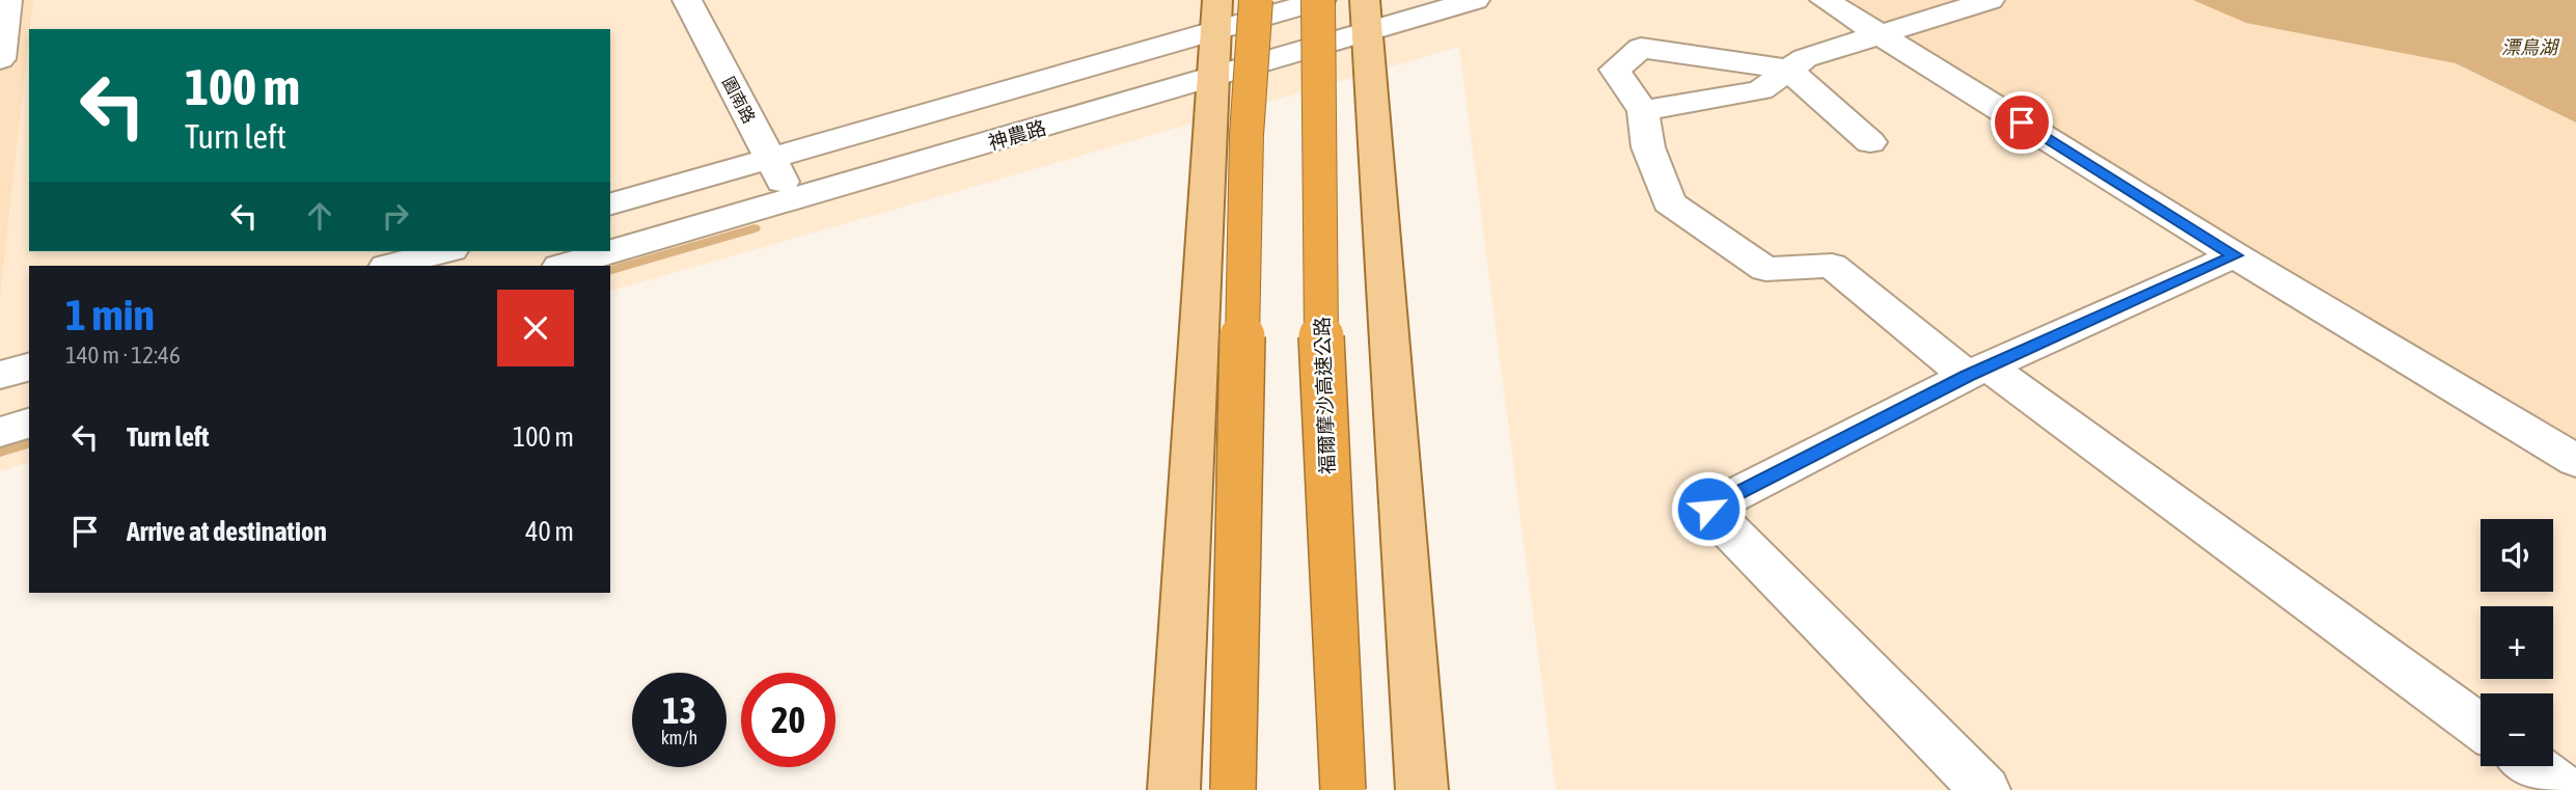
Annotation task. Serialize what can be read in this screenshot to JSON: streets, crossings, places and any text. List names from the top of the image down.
{
  "streets": {
    "highway": ["福爾摩沙高速公路"],
    "street": ["園南路", "神農路"]
  },
  "crossings": [
    ["園南路", "神農路"]
  ],
  "water": ["漂鳥湖"],
  "page": {
    "turn": ["100 m", "Turn left"],
    "heading": ["1 min", "140 m · 12:46"],
    "list": [
      {
        "name": "Turn left",
        "value": "100 m"
      },
      {
        "name": "Arrive at destination",
        "value": "40 m"
      }
    ],
    "map_buttons": ["+", "−"],
    "speed": "13 km/h",
    "limit": "20"
  }
}
